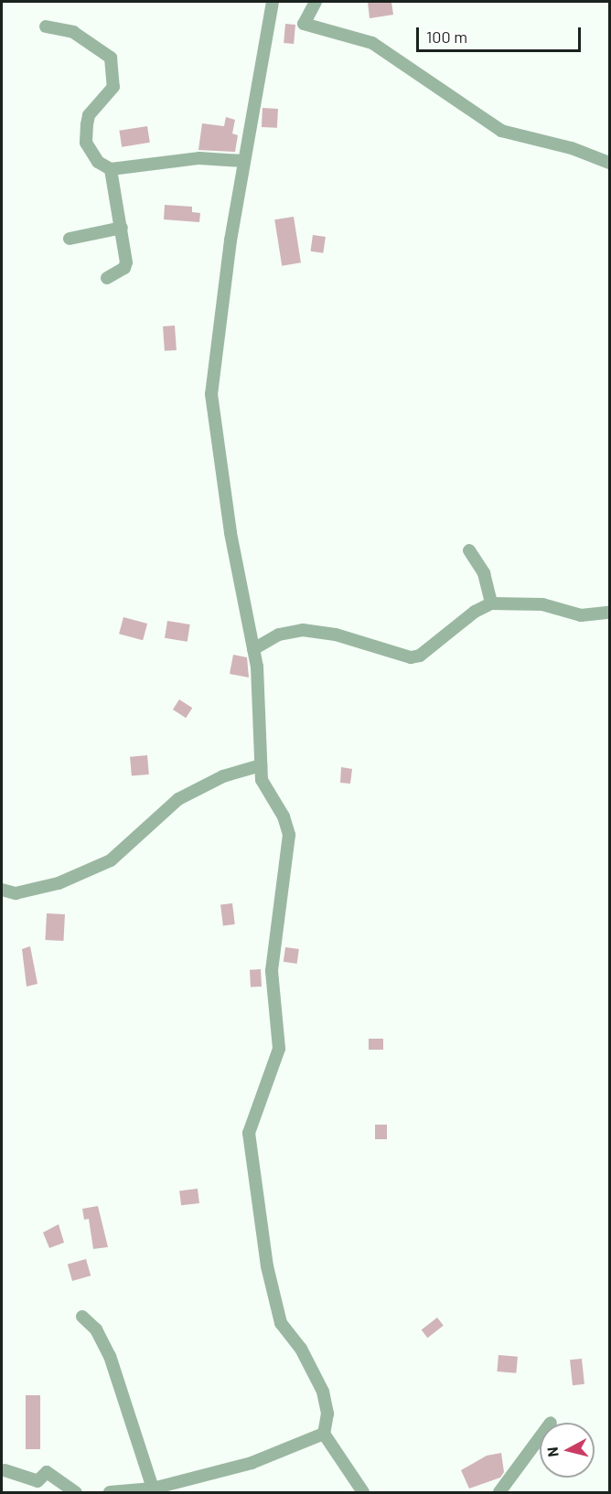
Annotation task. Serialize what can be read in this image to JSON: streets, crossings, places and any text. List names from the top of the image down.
{
  "scale_bar": "100 m",
  "north": "left"
}
